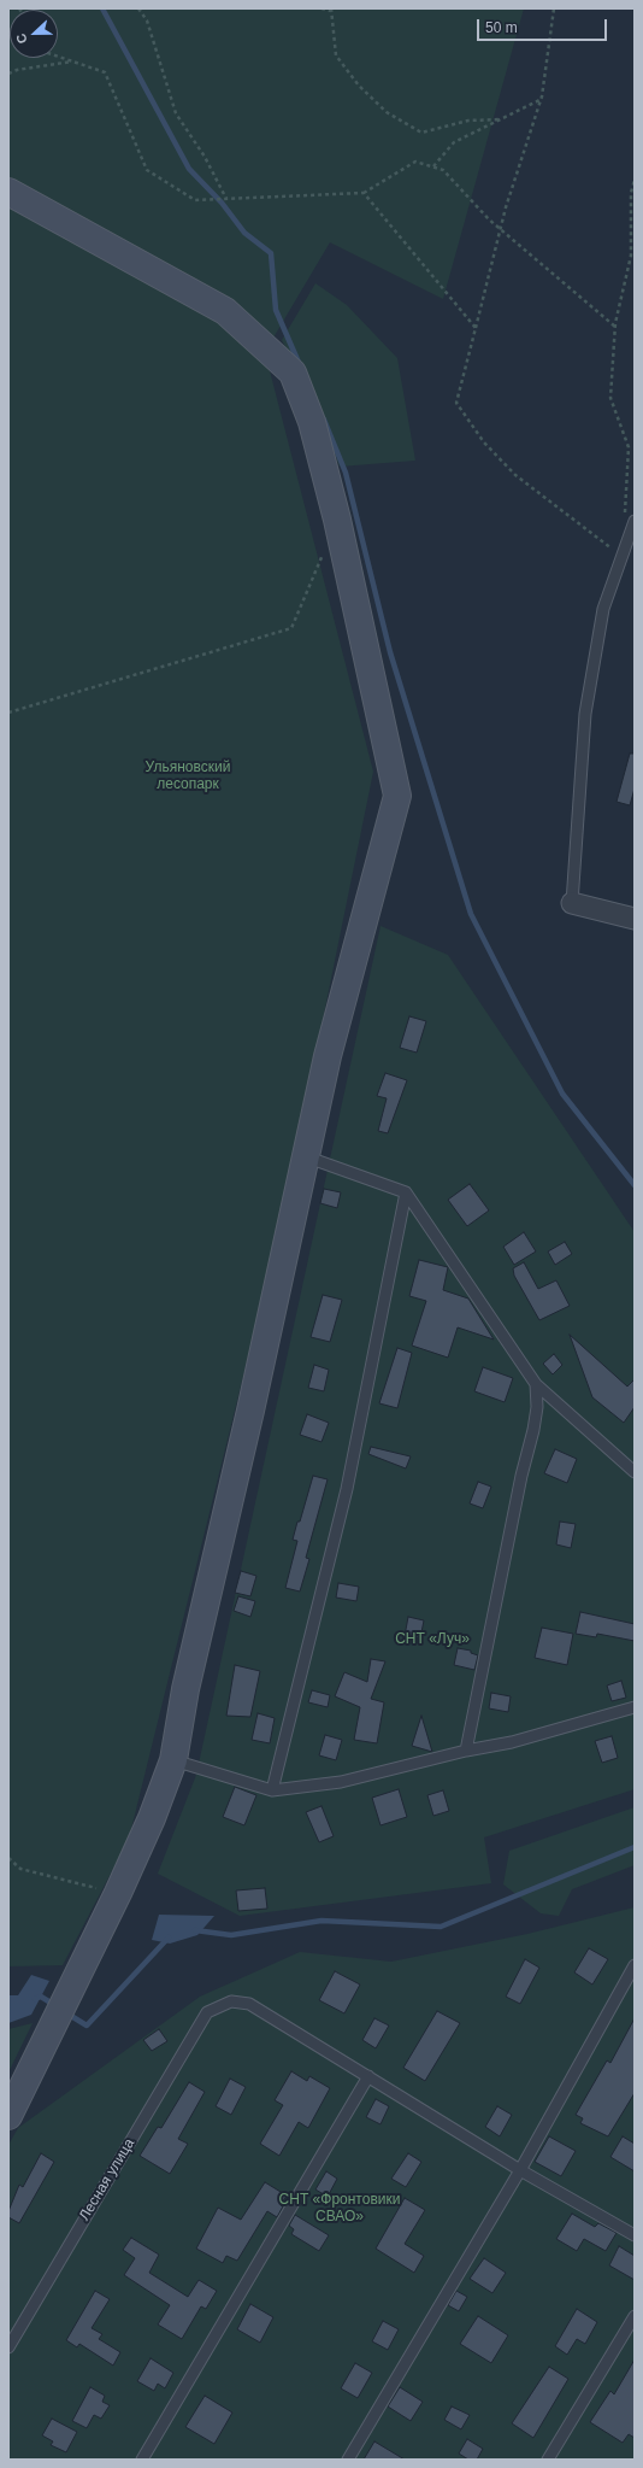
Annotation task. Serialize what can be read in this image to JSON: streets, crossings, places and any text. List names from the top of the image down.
{
  "streets": {
    "lane": ["Лесная улица"]
  },
  "parks": ["Ульяновский лесопарк", "СНТ «Луч»", "СНТ «Фронтовики СВАО»"],
  "scale_bar": "50 m",
  "north": "left"
}
